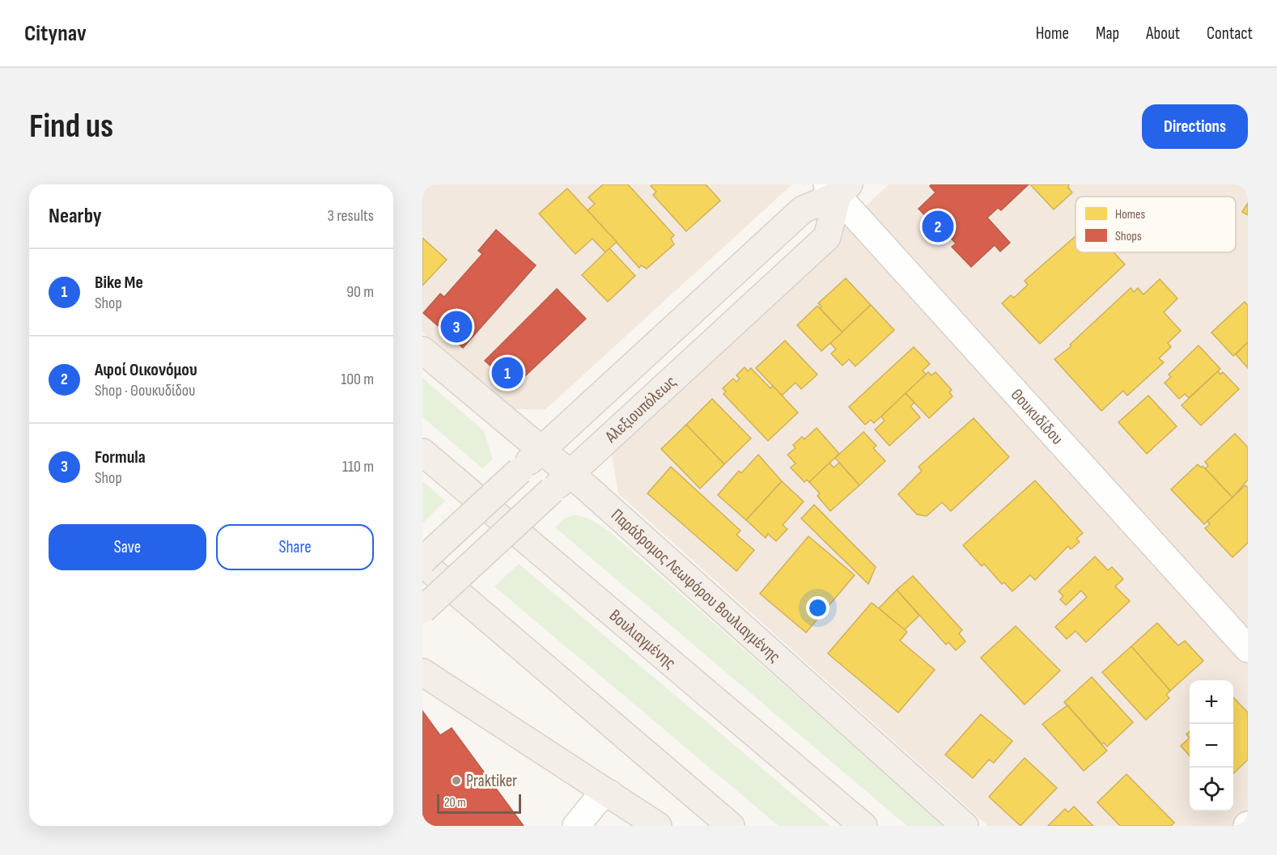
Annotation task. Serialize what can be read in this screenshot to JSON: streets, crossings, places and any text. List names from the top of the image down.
{
  "streets": {
    "main road": ["Αλεξιουπόλεως", "Παράδρομος Λεωφόρου Βουλιαγμένης", "Βουλιαγμένης"],
    "street": ["Θουκυδίδου"]
  },
  "crossings": [
    ["Αλεξιουπόλεως", "Θουκυδίδου"],
    ["Αλεξιουπόλεως", "Παράδρομος Λεωφόρου Βουλιαγμένης"]
  ],
  "places": ["Praktiker"],
  "legend": ["Homes", "Shops"],
  "scale_bar": "20 m",
  "page": {
    "header": "Citynav",
    "nav": [
      "Home",
      "Map",
      "About",
      "Contact"
    ],
    "buttons": [
      "Directions",
      ["Save", "Share"]
    ],
    "title": "Find us",
    "heading": ["Nearby", "3 results"],
    "pins": ["2", "3", "1"],
    "list": [
      {
        "mark": "1",
        "name": "Bike Me",
        "note": "Shop",
        "value": "90 m"
      },
      {
        "mark": "2",
        "name": "Αφοί Οικονόμου",
        "note": "Shop · Θουκυδίδου",
        "value": "100 m"
      },
      {
        "mark": "3",
        "name": "Formula",
        "note": "Shop",
        "value": "110 m"
      }
    ],
    "map_buttons": ["+", "−"],
    "scale": "20 m"
  }
}
